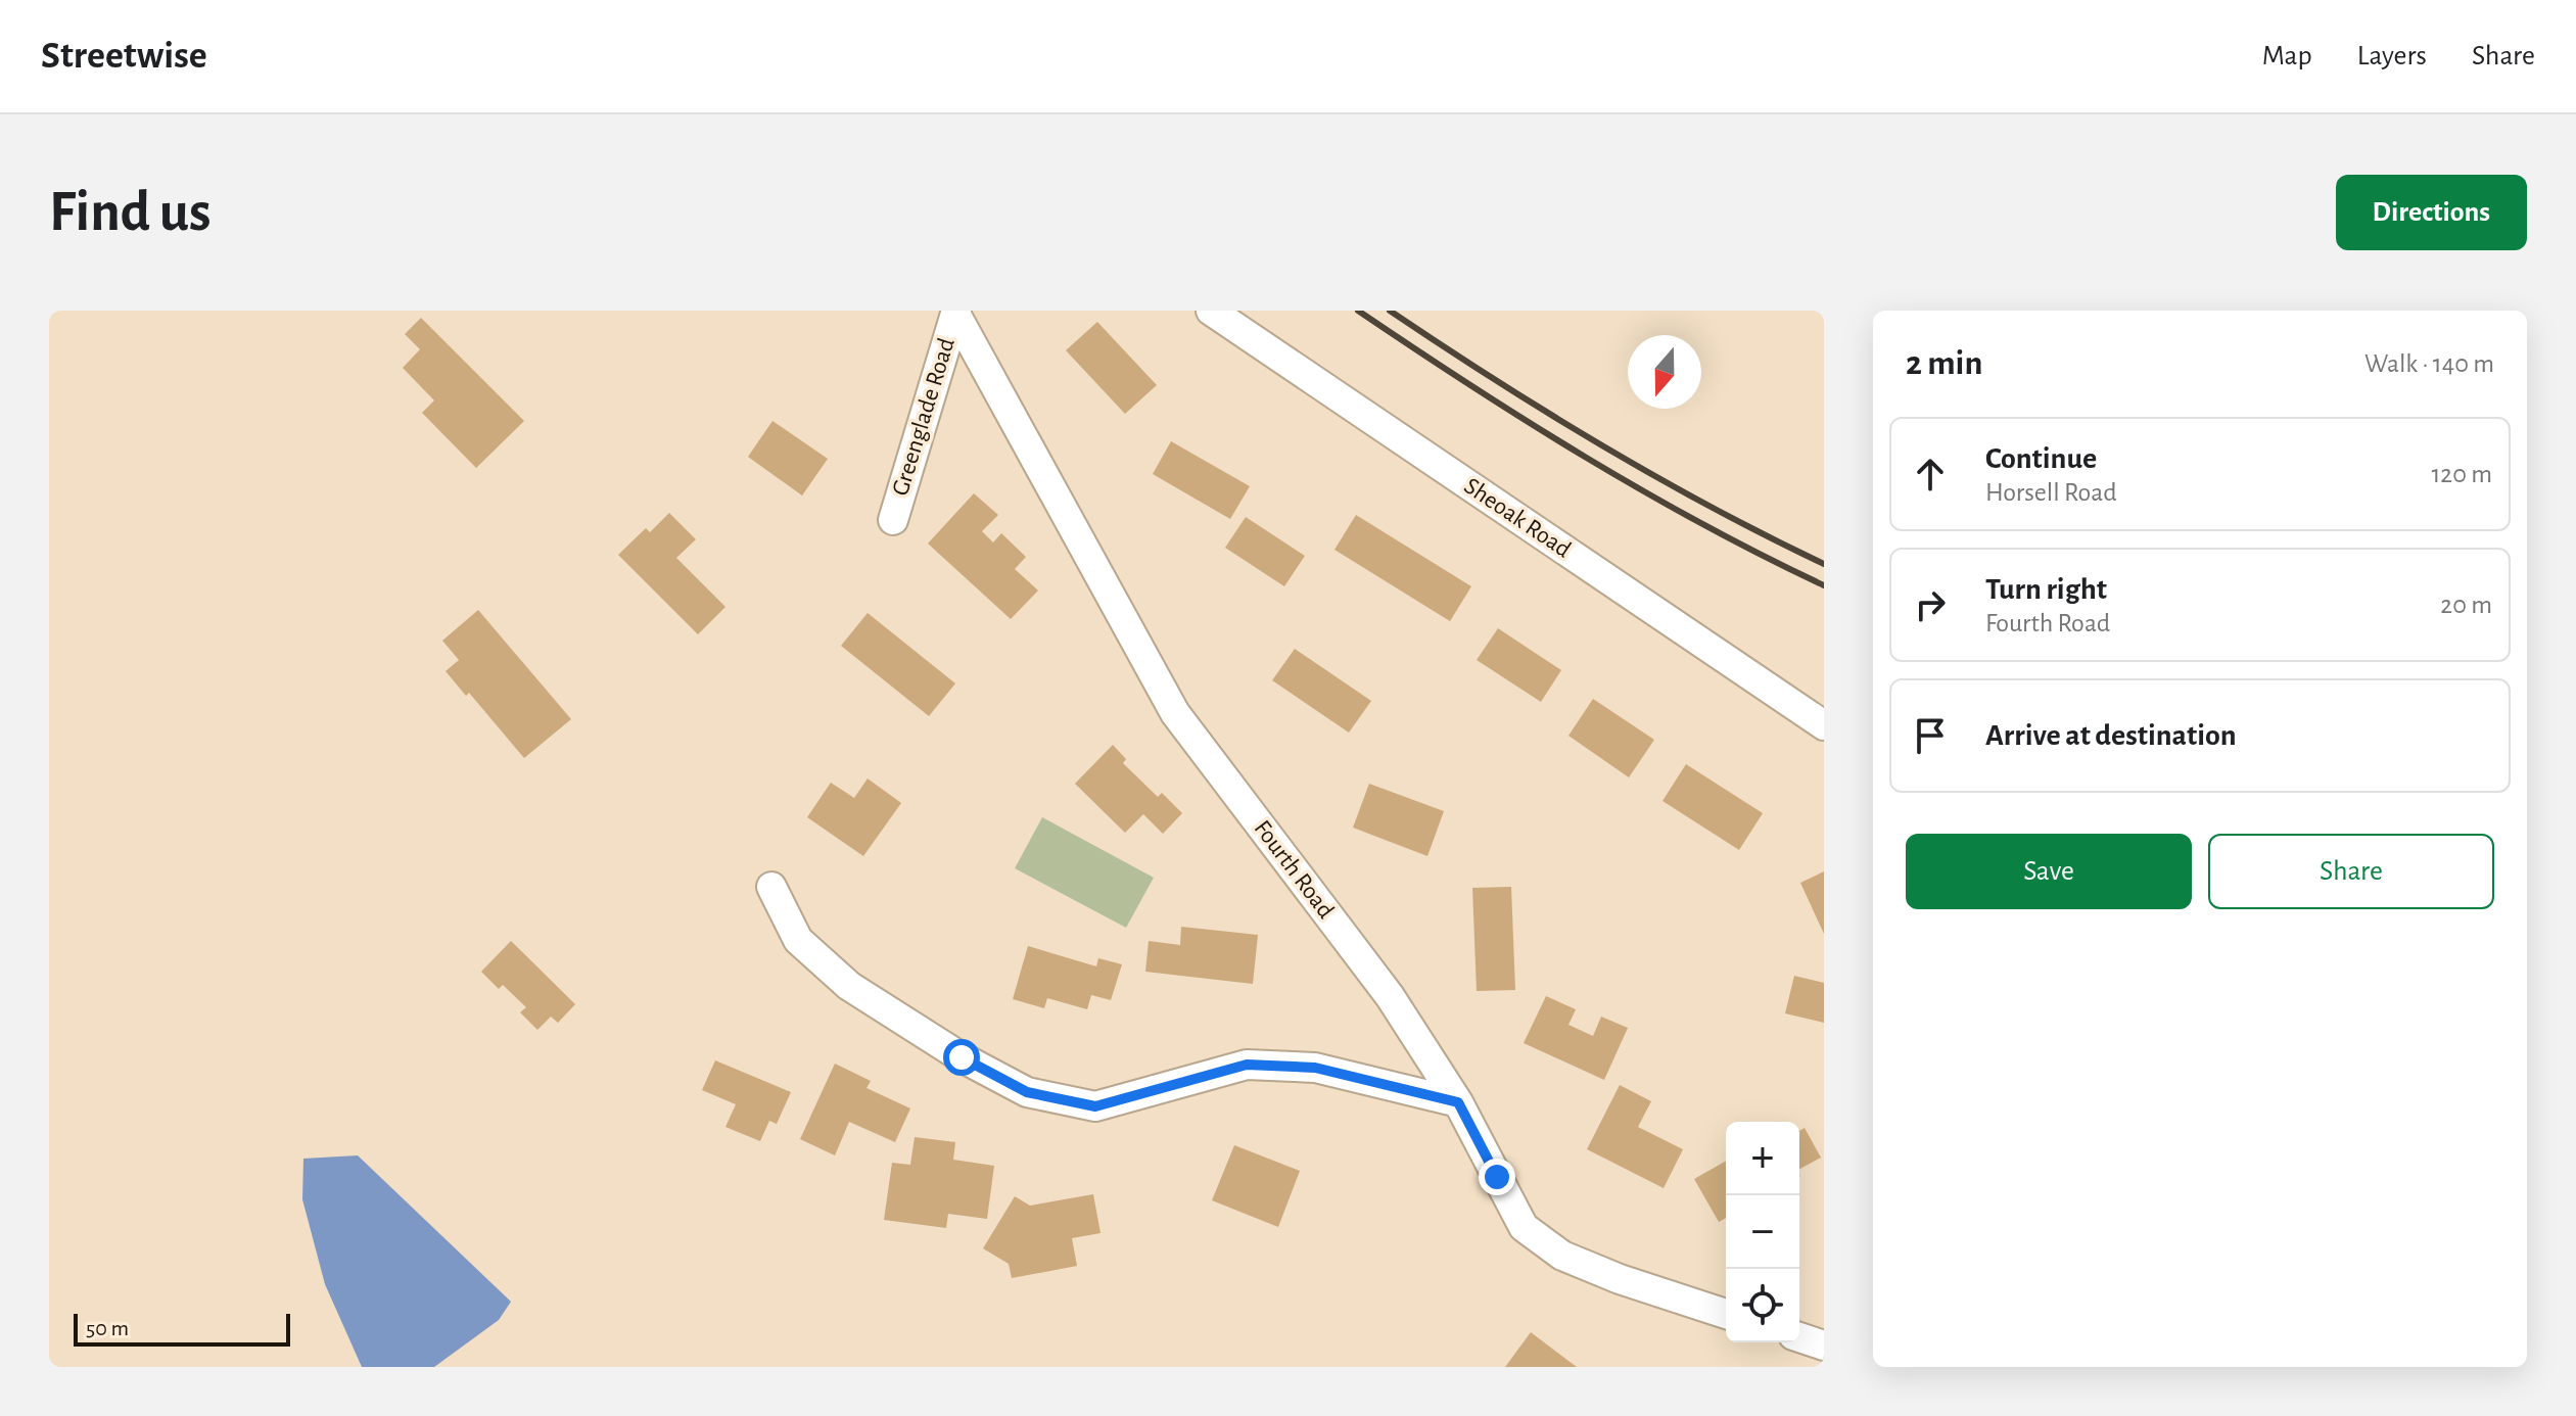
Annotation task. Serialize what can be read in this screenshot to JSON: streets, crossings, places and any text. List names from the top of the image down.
{
  "streets": {
    "street": ["Greenglade Road", "Sheoak Road", "Fourth Road"]
  },
  "crossings": [
    ["Greenglade Road", "Fourth Road"]
  ],
  "scale_bar": "50 m",
  "north": "bottom",
  "page": {
    "header": "Streetwise",
    "nav": ["Map", "Layers", "Share"],
    "buttons": [
      "Directions",
      ["Save", "Share"]
    ],
    "title": "Find us",
    "heading": ["2 min", "Walk · 140 m"],
    "list": [
      ["Continue", "Horsell Road", "120 m"],
      ["Turn right", "Fourth Road", "20 m"],
      "Arrive at destination"
    ],
    "map_buttons": ["+", "−"],
    "scale": "50 m"
  }
}
